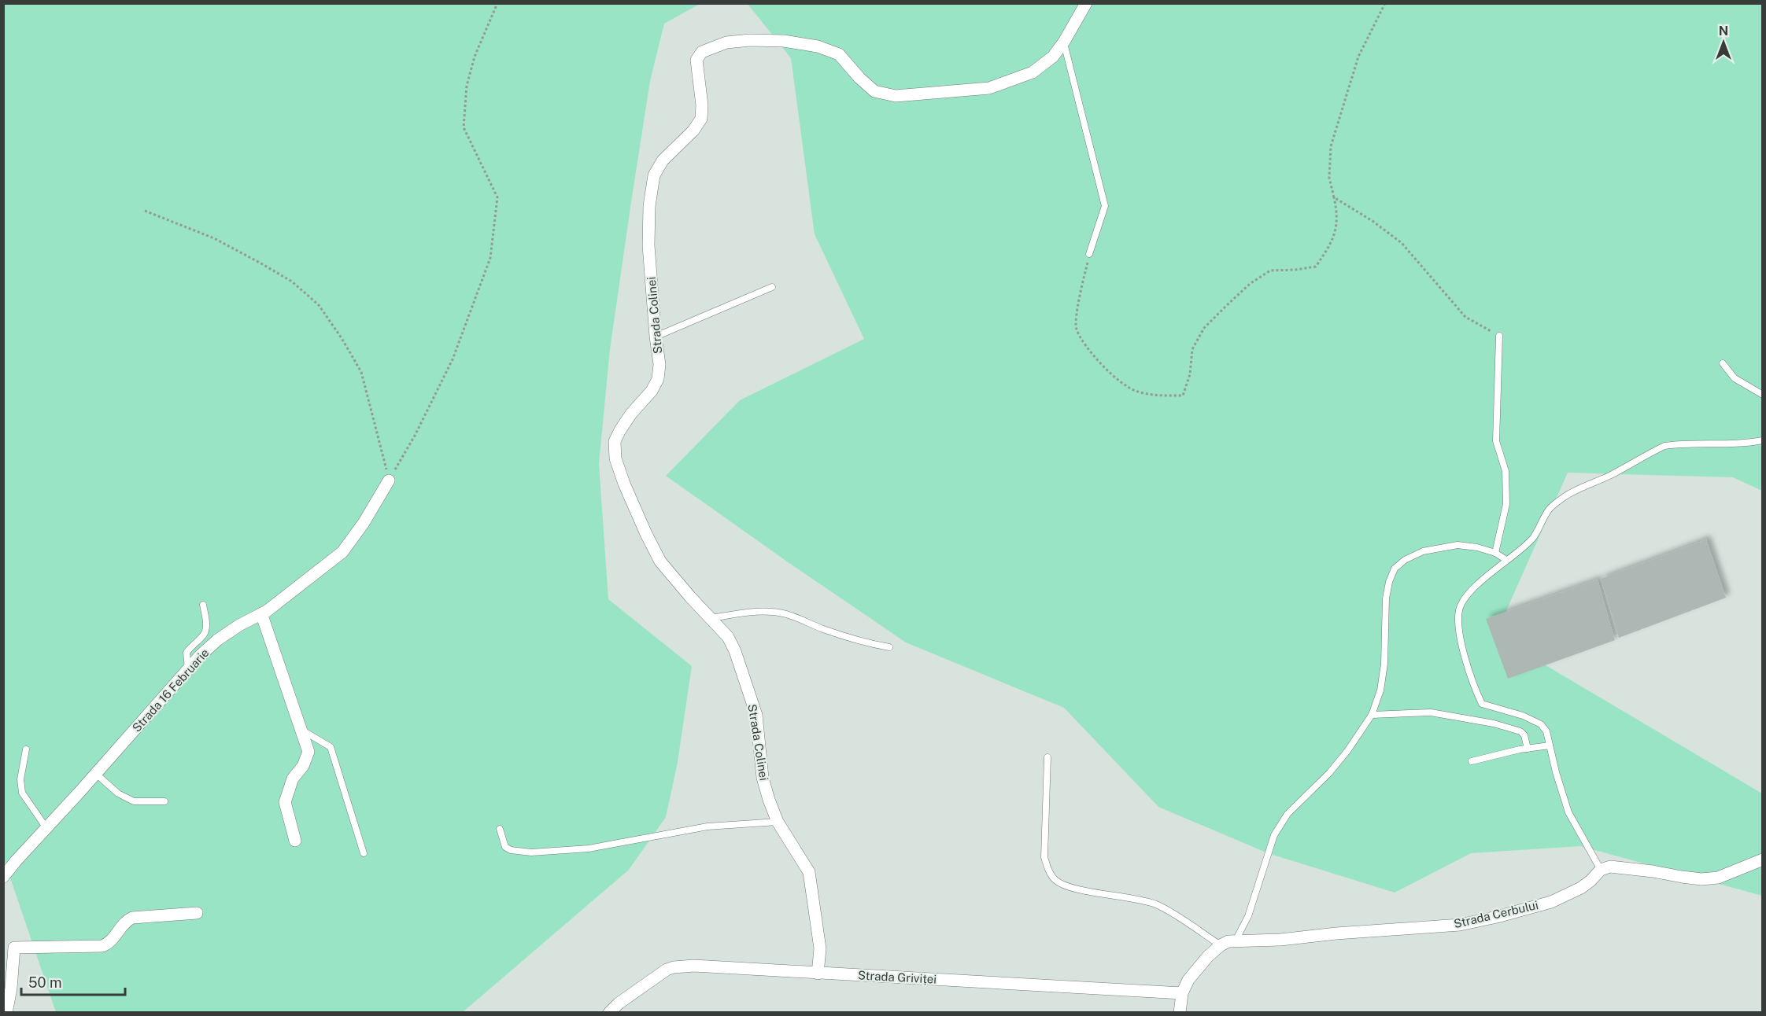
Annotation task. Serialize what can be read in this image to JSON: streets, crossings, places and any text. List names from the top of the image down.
{
  "streets": {
    "street": [
      "Strada Colinei",
      "Strada 16 Februarie",
      "Strada Cerbului",
      "Strada Griviței"
    ]
  },
  "crossings": [
    ["Strada Colinei", "Strada Griviței"],
    ["Strada Cerbului", "Strada Griviței"]
  ],
  "scale_bar": "50 m",
  "north": "top"
}
